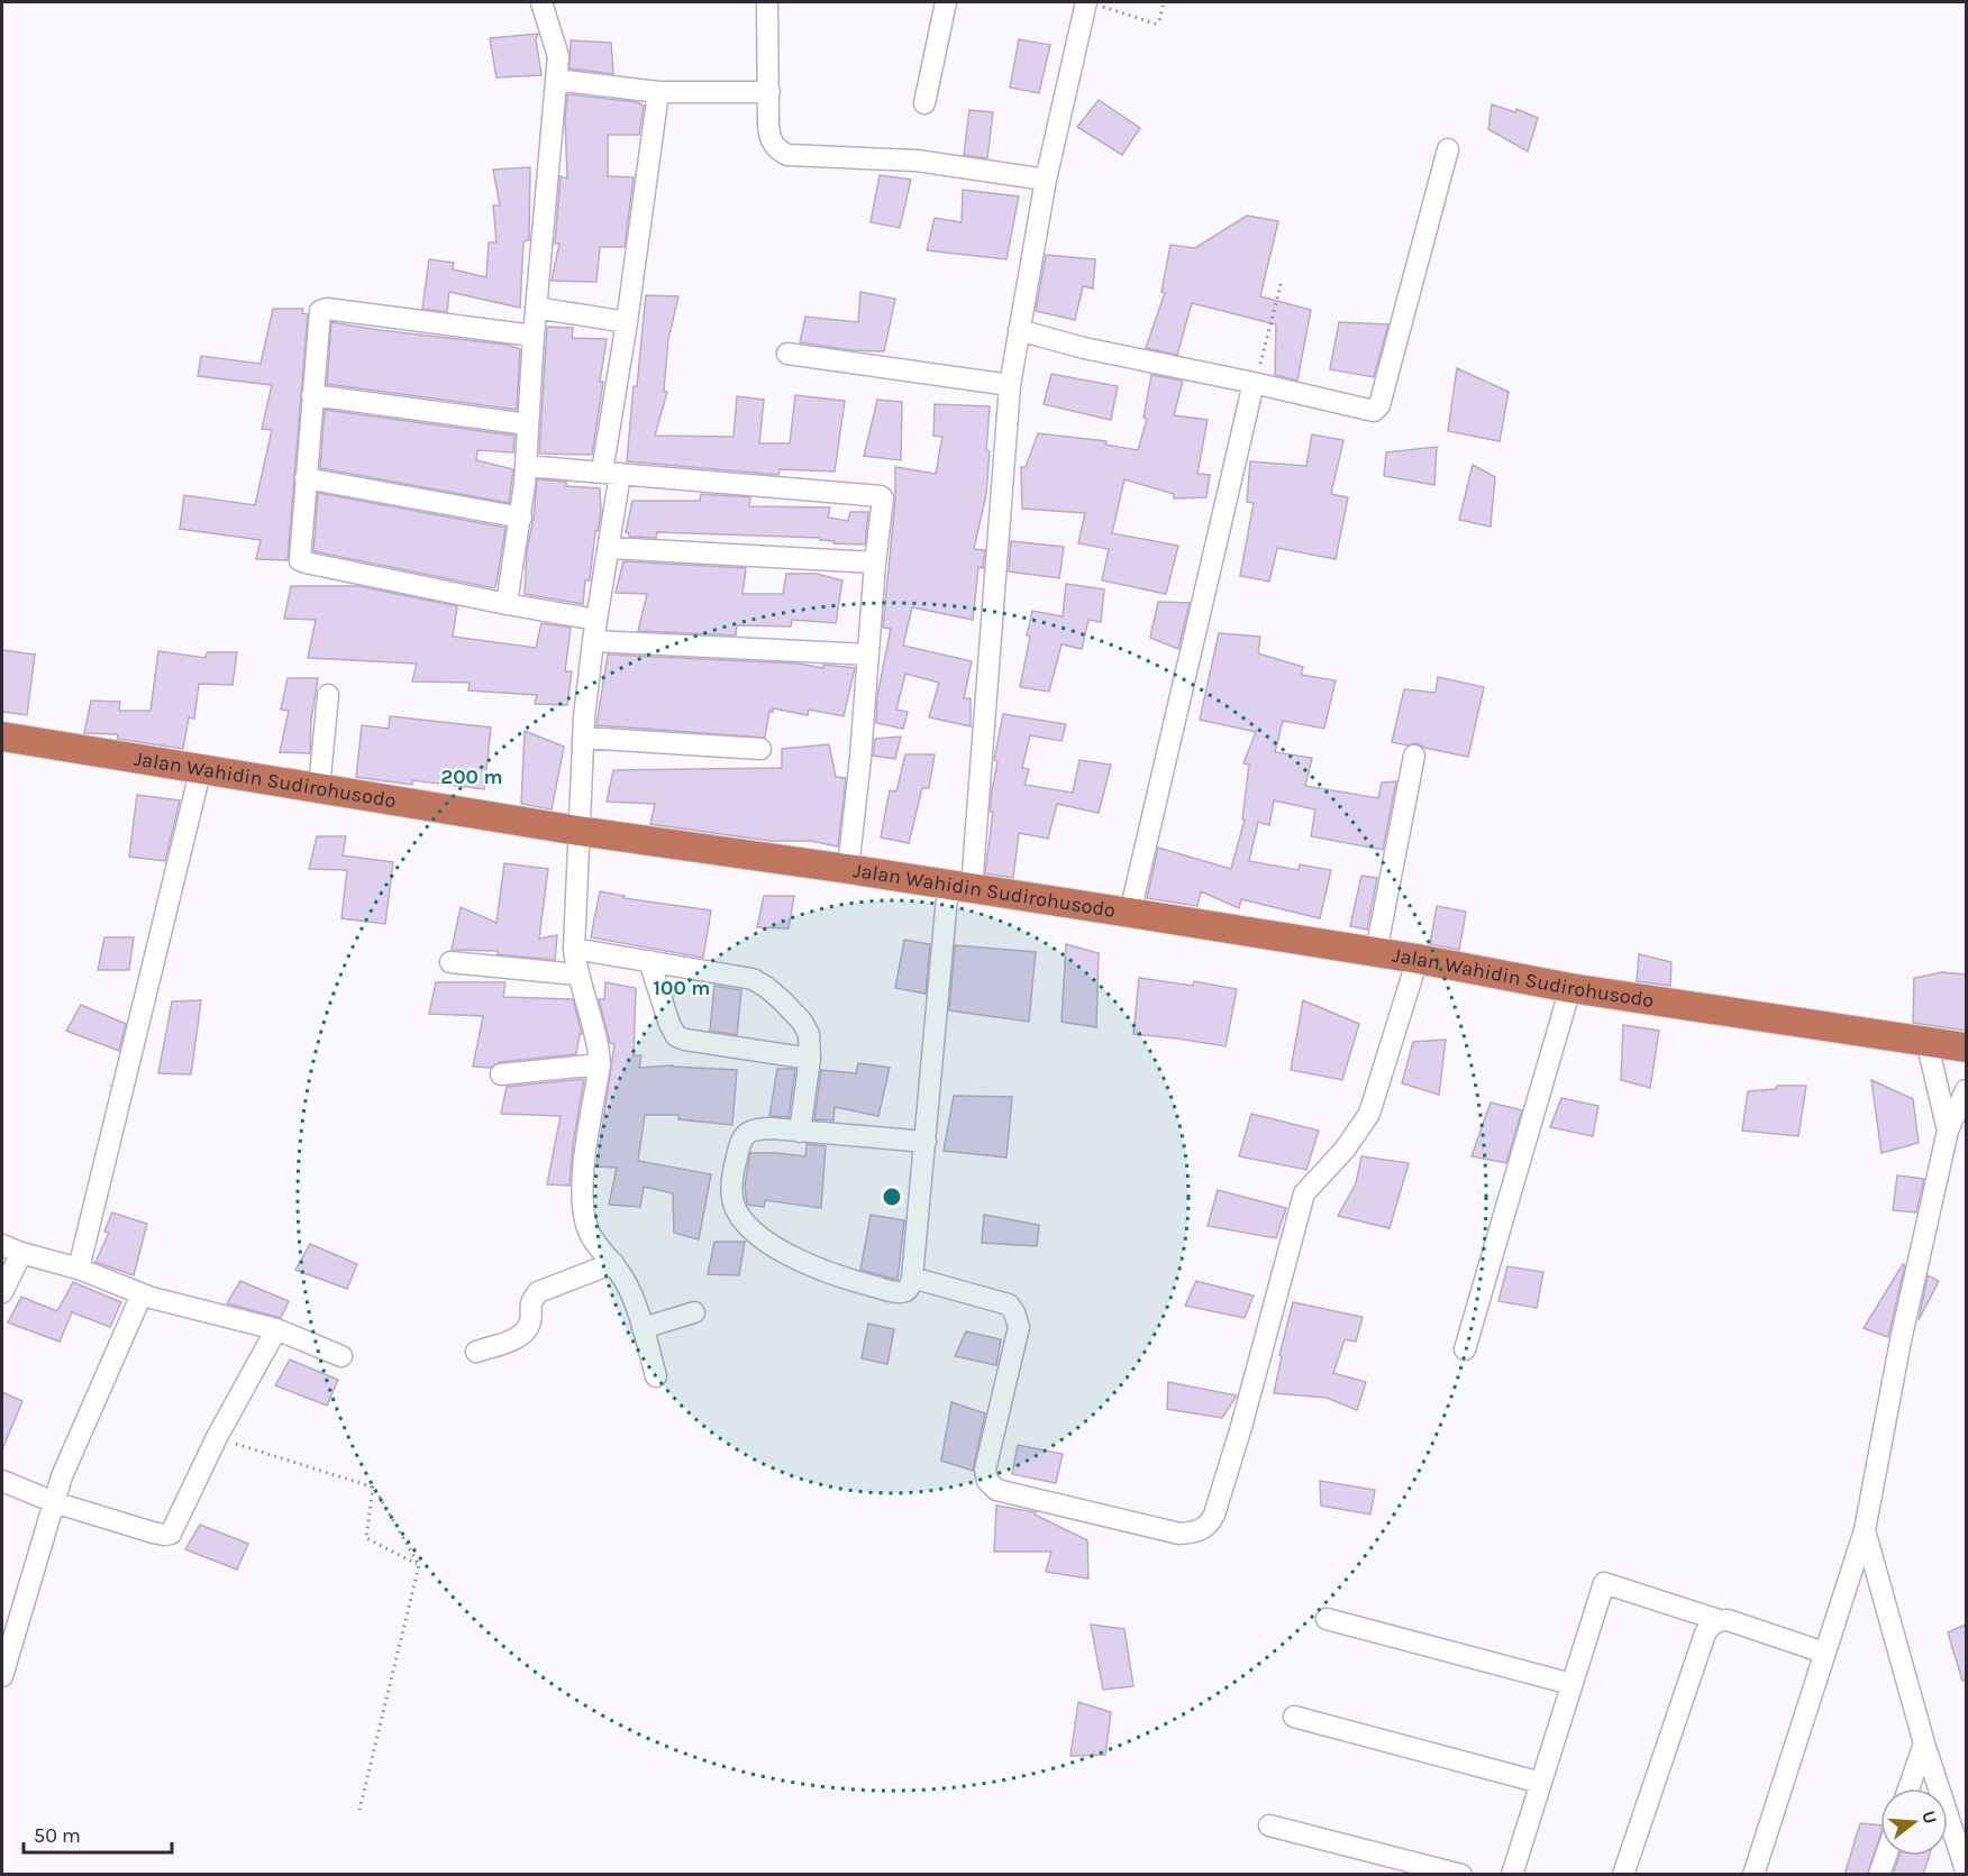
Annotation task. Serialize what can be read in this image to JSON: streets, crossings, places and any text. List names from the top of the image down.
{
  "streets": {
    "highway": ["Jalan Wahidin Sudirohusodo"]
  },
  "scale_bar": "50 m",
  "north": "right",
  "rings": ["200 m", "100 m"]
}
